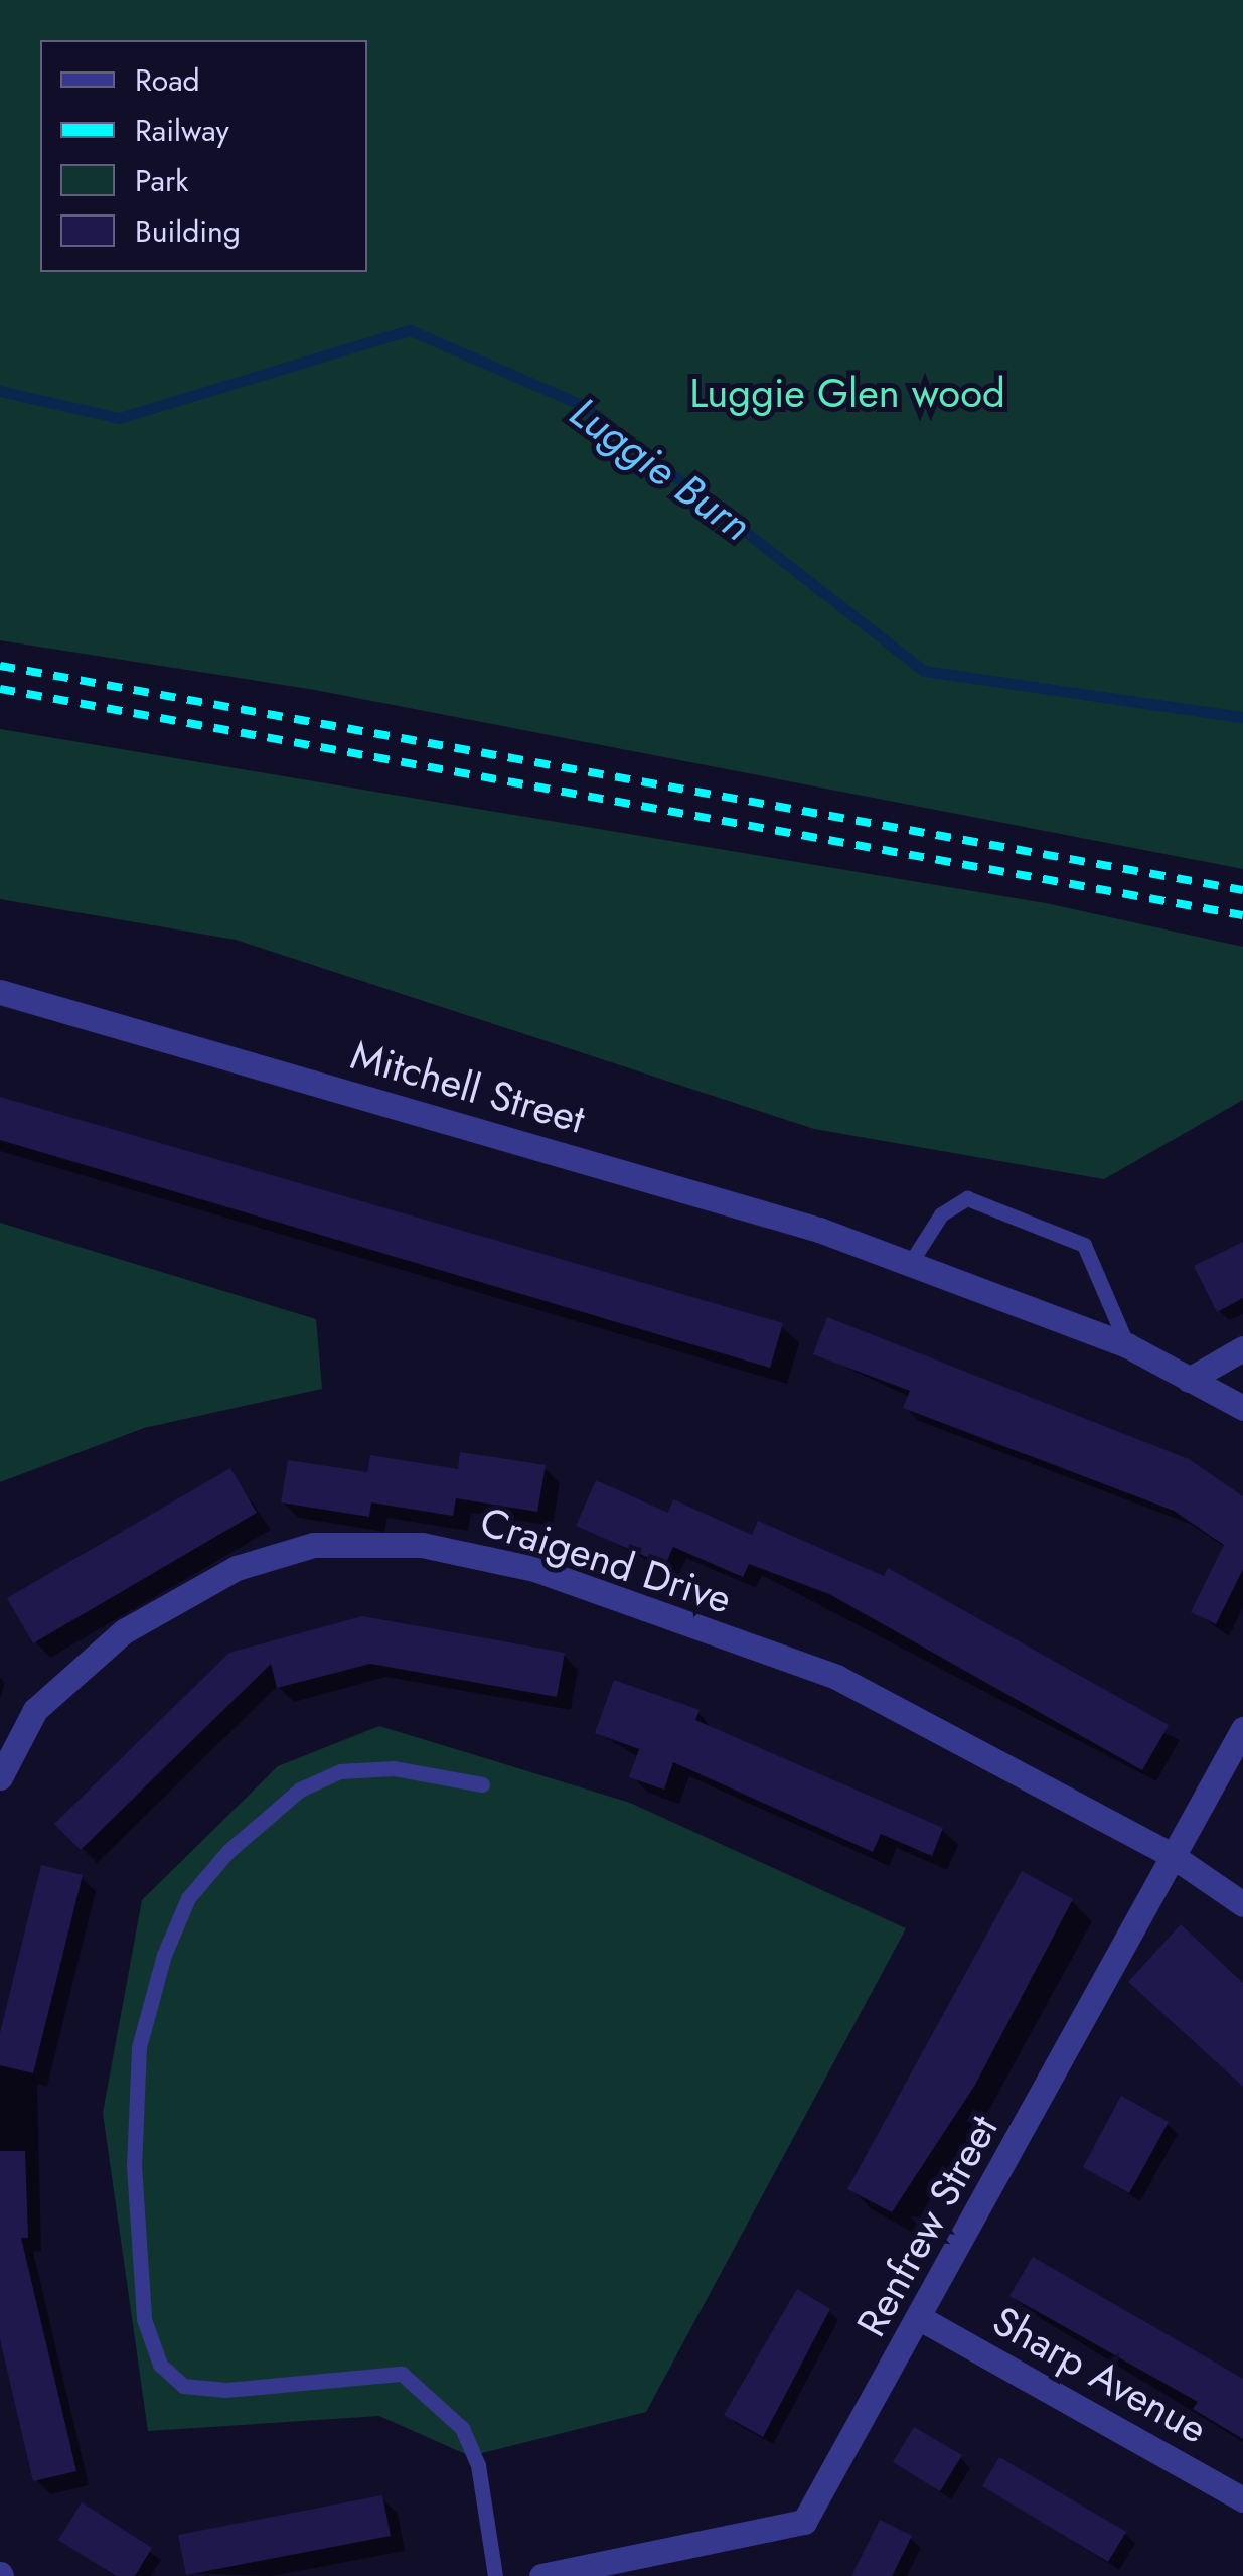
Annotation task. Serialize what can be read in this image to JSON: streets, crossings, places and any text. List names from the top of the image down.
{
  "streets": {
    "street": [
      "Mitchell Street",
      "Craigend Drive",
      "Renfrew Street",
      "Sharp Avenue"
    ]
  },
  "crossings": [
    ["Craigend Drive", "Renfrew Street"],
    ["Renfrew Street", "Sharp Avenue"]
  ],
  "water": ["Luggie Burn"],
  "parks": ["Luggie Glen wood"],
  "legend": [
    "Road",
    "Railway",
    "Park",
    "Building"
  ]
}
